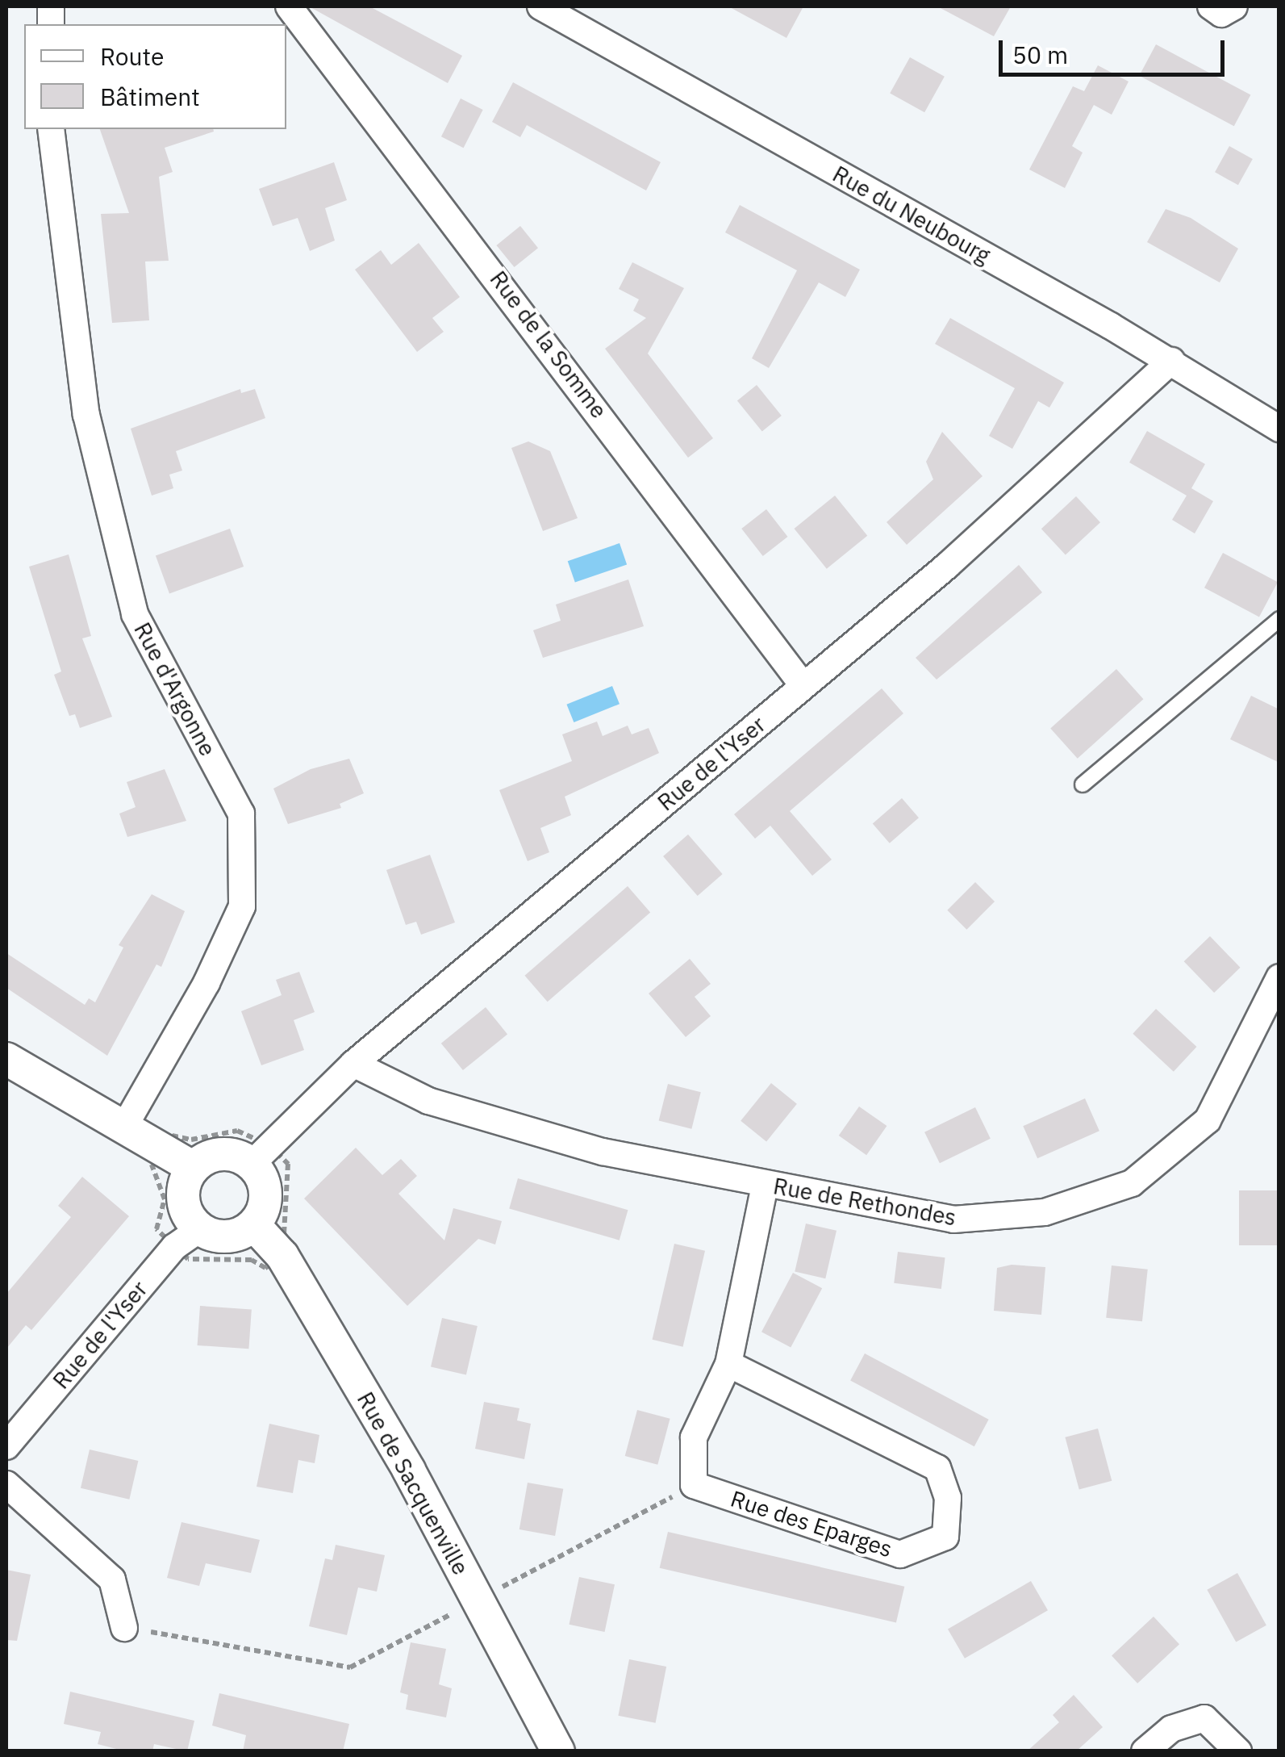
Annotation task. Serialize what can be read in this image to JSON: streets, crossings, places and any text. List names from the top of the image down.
{
  "streets": {
    "street": [
      "Rue du Neubourg",
      "Rue de la Somme",
      "Rue d'Argonne",
      "Rue de l'Yser",
      "Rue de Rethondes",
      "Rue de Sacquenville",
      "Rue des Eparges"
    ]
  },
  "crossings": [
    ["Rue du Neubourg", "Rue de l'Yser"],
    ["Rue de la Somme", "Rue de l'Yser"],
    ["Rue de l'Yser", "Rue de Rethondes"],
    ["Rue de l'Yser", "Rue de Sacquenville"]
  ],
  "legend": ["Route", "Bâtiment"],
  "scale_bar": "50 m"
}
